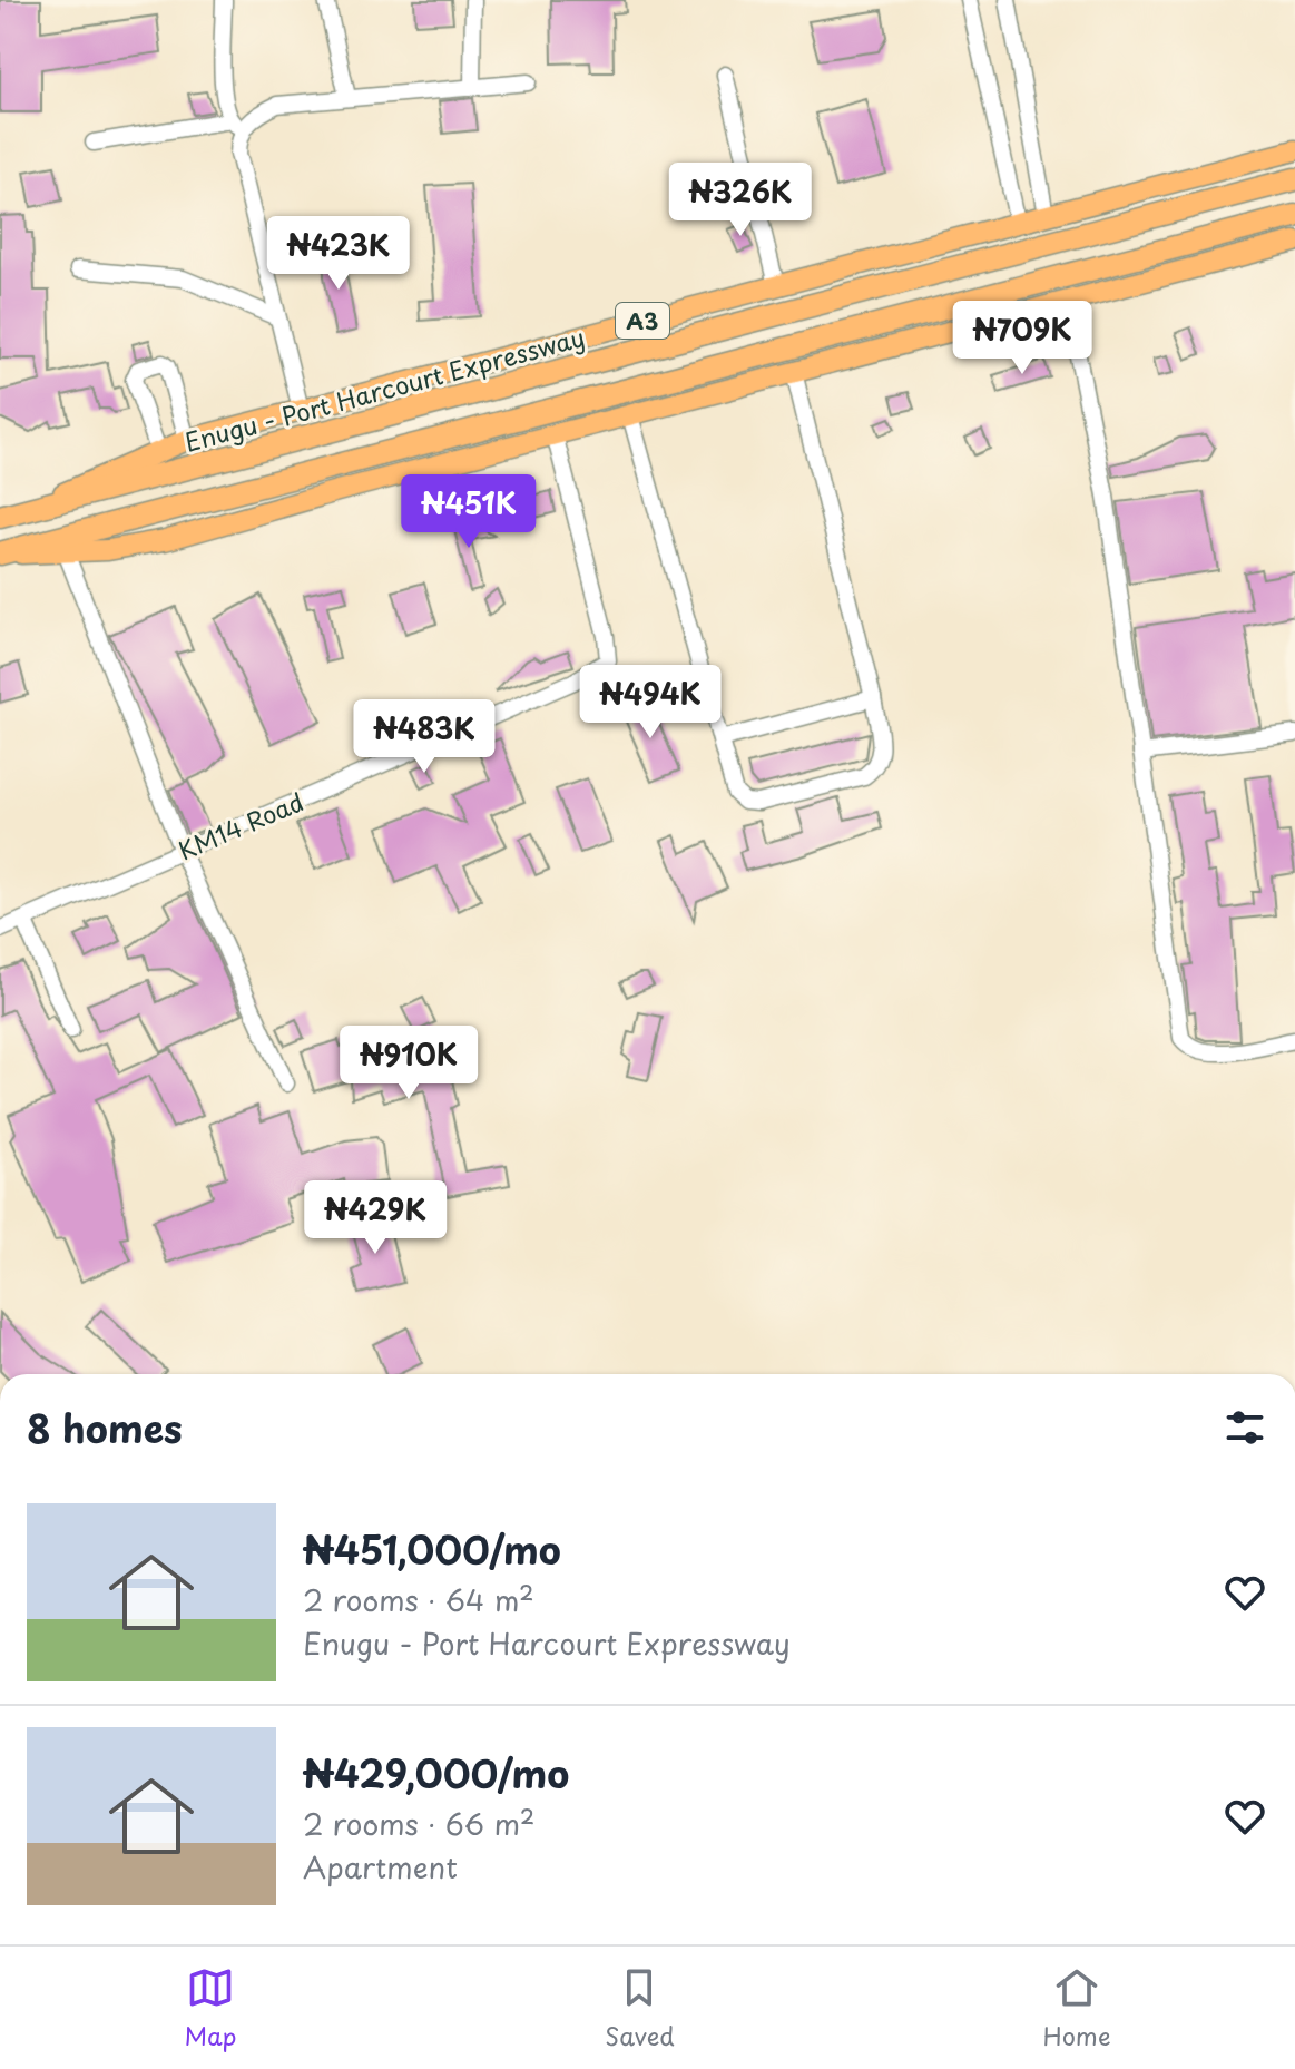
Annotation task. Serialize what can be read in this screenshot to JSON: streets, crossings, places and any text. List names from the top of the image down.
{
  "streets": {
    "highway": ["A3", "Enugu - Port Harcourt Expressway"],
    "street": ["KM14 Road"]
  },
  "page": {
    "price": [
      "₦326K",
      "₦423K",
      "₦709K",
      "₦451K",
      "₦494K",
      "₦483K",
      "₦910K",
      "₦429K"
    ],
    "heading": "8 homes",
    "list": [
      {
        "name": "₦451,000/mo",
        "note": "2 rooms · 64 m² · Enugu - Port Harcourt Expressway"
      },
      {
        "name": "₦429,000/mo",
        "note": "2 rooms · 66 m² · Apartment"
      }
    ],
    "tabs": ["Map", "Saved", "Home"]
  }
}
